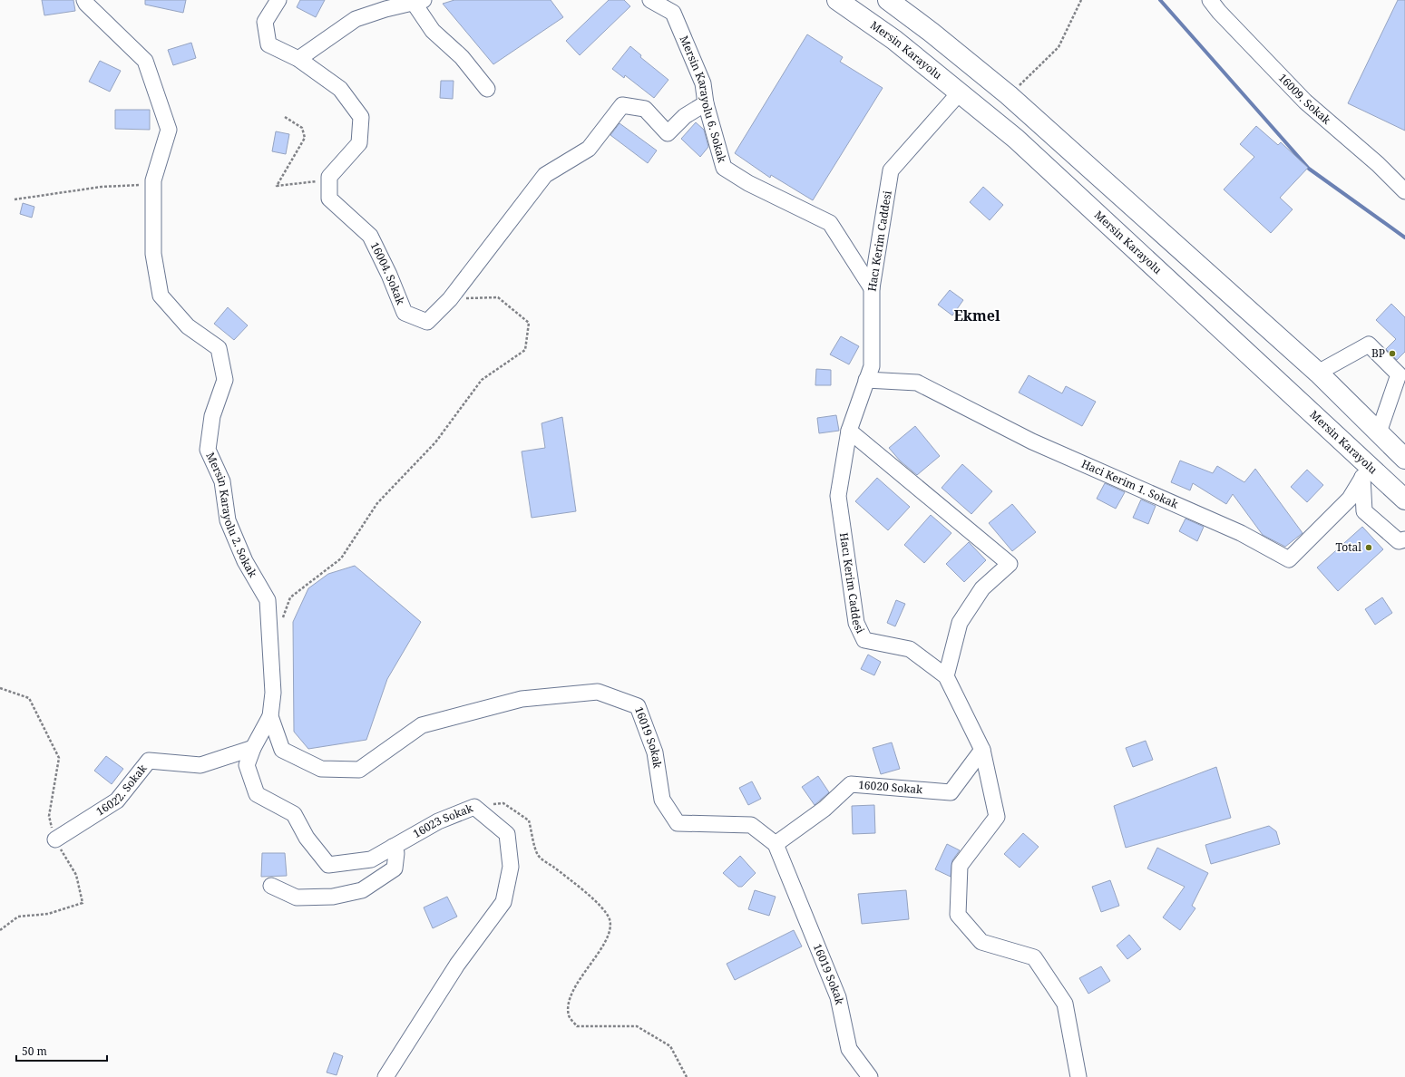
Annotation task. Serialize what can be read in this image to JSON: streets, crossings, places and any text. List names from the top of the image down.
{
  "streets": {
    "highway": ["Mersin Karayolu"],
    "street": [
      "Mersin Karayolu 6. Sokak",
      "16009. Sokak",
      "Hacı Kerim Caddesi",
      "16004. Sokak",
      "Haci Kerim 1. Sokak",
      "Mersin Karayolu 2. Sokak",
      "16019 Sokak",
      "16020 Sokak",
      "16022. Sokak",
      "16023 Sokak"
    ]
  },
  "crossings": [
    ["Mersin Karayolu", "Hacı Kerim Caddesi"],
    ["Mersin Karayolu 6. Sokak", "Hacı Kerim Caddesi"],
    ["Mersin Karayolu 6. Sokak", "16004. Sokak"],
    ["Hacı Kerim Caddesi", "Haci Kerim 1. Sokak"],
    ["Hacı Kerim Caddesi", "16020 Sokak"],
    ["Mersin Karayolu 2. Sokak", "16019 Sokak"],
    ["Mersin Karayolu 2. Sokak", "16023 Sokak"],
    ["16019 Sokak", "16020 Sokak"],
    ["16019 Sokak", "16023 Sokak"],
    ["16022. Sokak", "16023 Sokak"]
  ],
  "districts": ["Ekmel"],
  "places": ["BP", "Total"],
  "scale_bar": "50 m"
}
